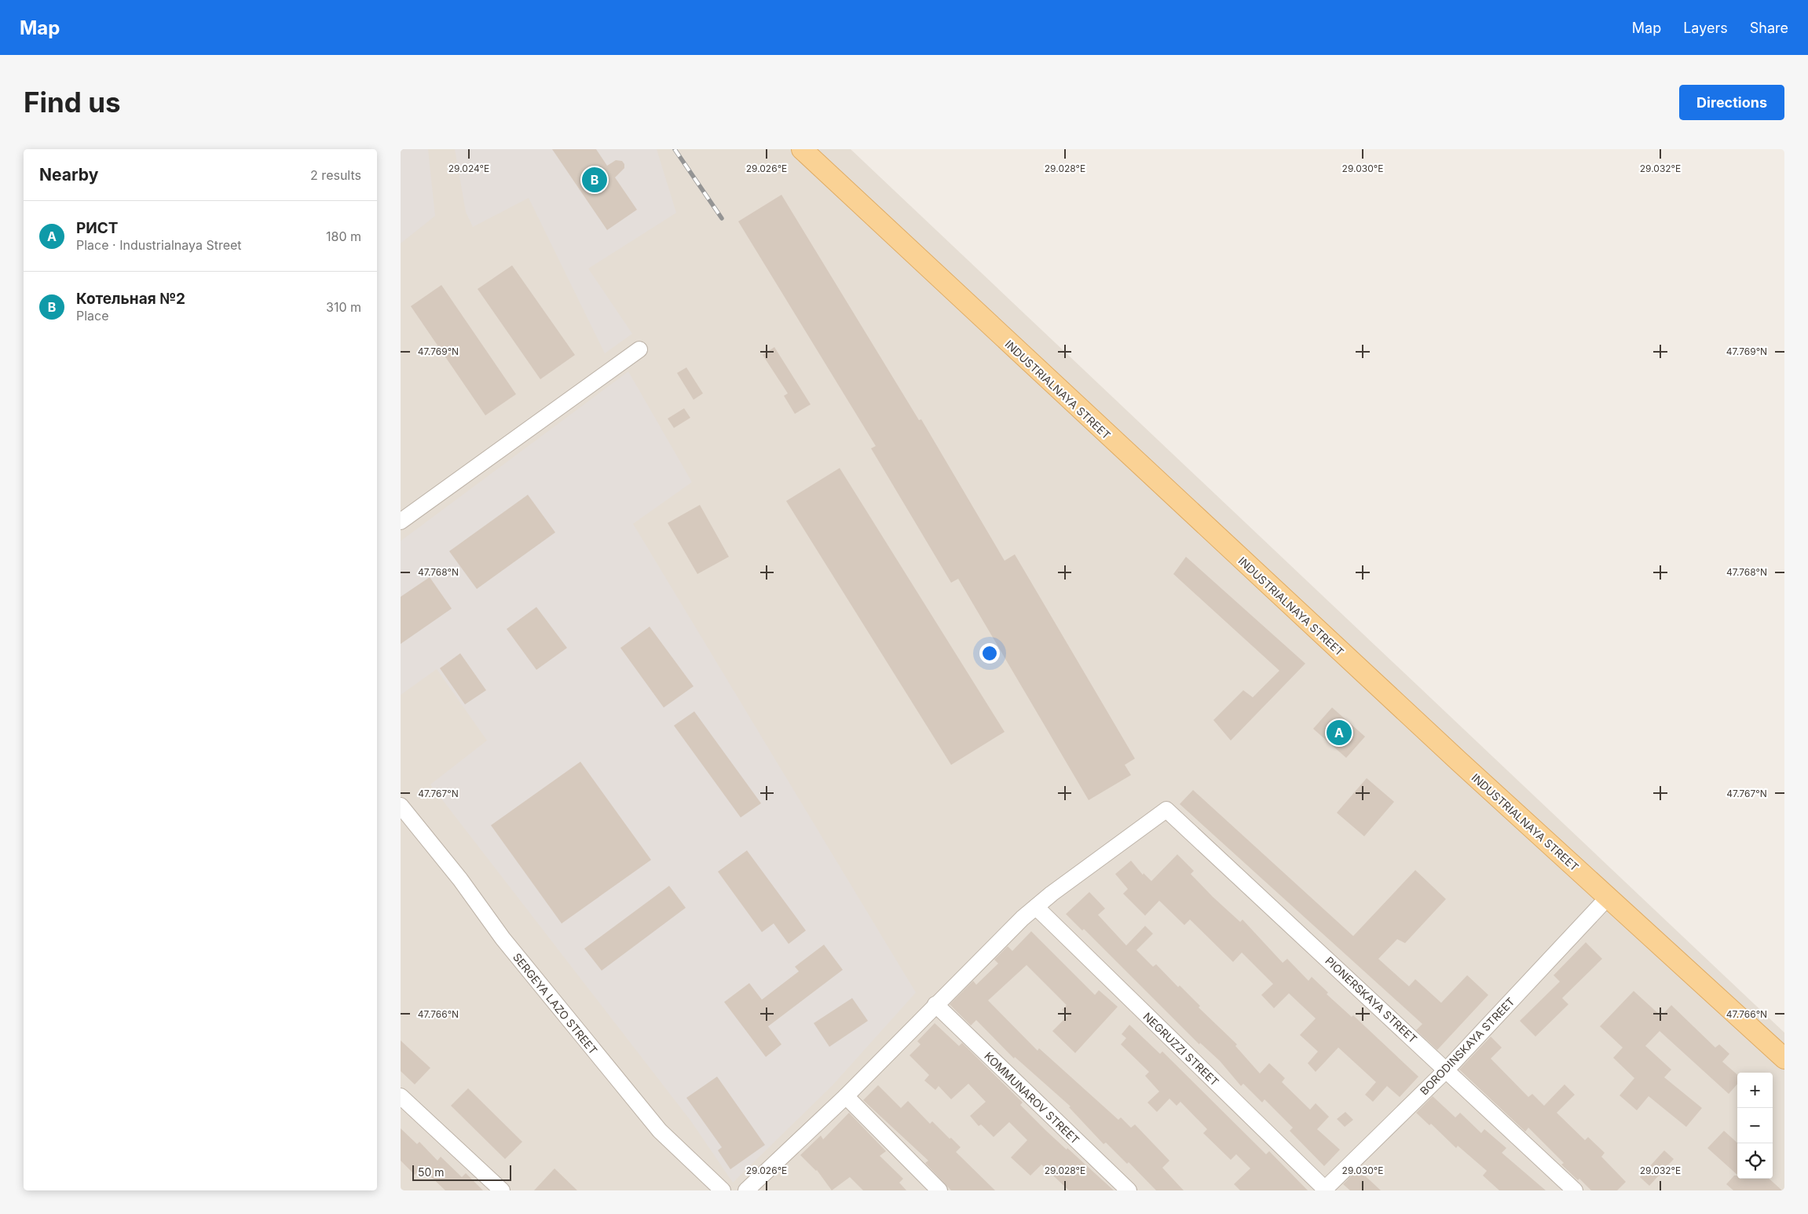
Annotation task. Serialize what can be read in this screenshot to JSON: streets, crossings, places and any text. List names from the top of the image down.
{
  "streets": {
    "main road": ["INDUSTRIALNAYA STREET"],
    "street": [
      "PIONERSKAYA STREET",
      "SERGEYA LAZO STREET",
      "BORODINSKAYA STREET",
      "NEGRUZZI STREET",
      "KOMMUNAROV STREET"
    ]
  },
  "crossings": [
    ["INDUSTRIALNAYA STREET", "BORODINSKAYA STREET"],
    ["PIONERSKAYA STREET", "BORODINSKAYA STREET"],
    ["PIONERSKAYA STREET", "NEGRUZZI STREET"],
    ["BORODINSKAYA STREET", "NEGRUZZI STREET"]
  ],
  "scale_bar": "50 m",
  "page": {
    "header": "Map",
    "nav": ["Map", "Layers", "Share"],
    "buttons": "Directions",
    "title": "Find us",
    "heading": ["Nearby", "2 results"],
    "pins": ["B", "A"],
    "list": [
      {
        "mark": "A",
        "name": "РИСТ",
        "note": "Place · Industrialnaya Street",
        "value": "180 m"
      },
      {
        "mark": "B",
        "name": "Котельная №2",
        "note": "Place",
        "value": "310 m"
      }
    ],
    "map_buttons": ["+", "−"],
    "scale": "50 m"
  },
  "coordinates": [
    "29.024°E",
    "29.026°E",
    "29.028°E",
    "29.030°E",
    "29.032°E",
    "47.769°N",
    "47.768°N",
    "47.767°N",
    "47.766°N"
  ]
}
